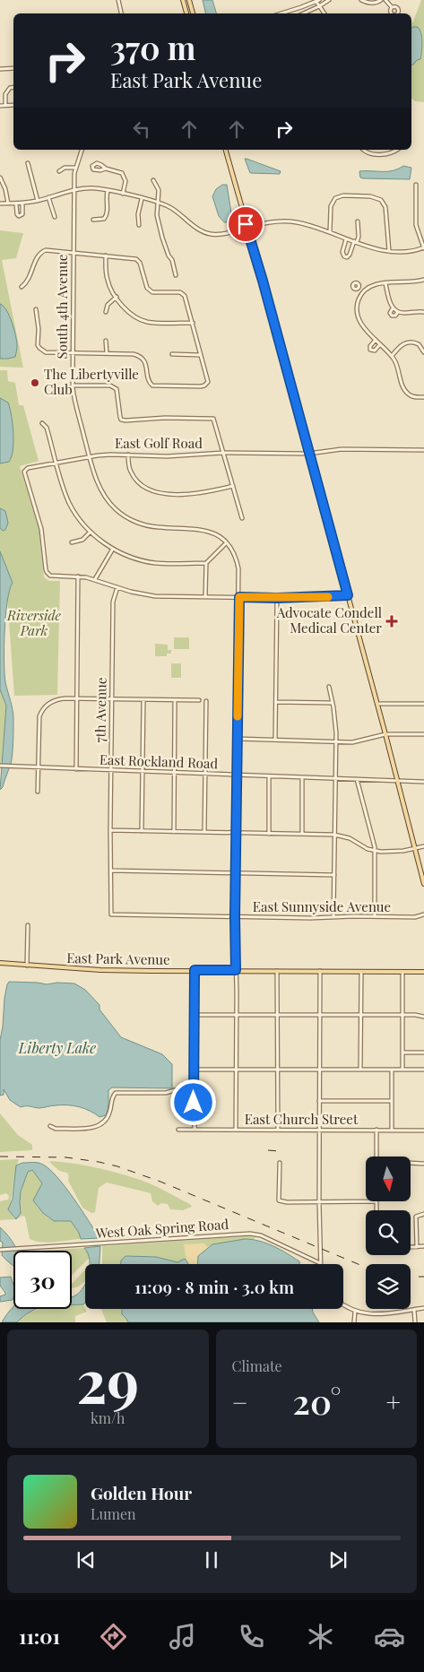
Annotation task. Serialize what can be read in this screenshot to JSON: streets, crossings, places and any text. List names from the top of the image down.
{
  "streets": {
    "main road": ["East Park Avenue"],
    "street": [
      "South 4th Avenue",
      "East Golf Road",
      "7th Avenue",
      "East Rockland Road",
      "East Sunnyside Avenue",
      "East Church Street",
      "West Oak Spring Road"
    ]
  },
  "crossings": [
    ["South 4th Avenue", "East Golf Road"],
    ["South 4th Avenue", "East Rockland Road"],
    ["South 4th Avenue", "East Sunnyside Avenue"],
    ["South 4th Avenue", "East Park Avenue"],
    ["South 4th Avenue", "East Church Street"],
    ["7th Avenue", "East Rockland Road"],
    ["7th Avenue", "East Sunnyside Avenue"]
  ],
  "water": ["Liberty Lake"],
  "parks": ["Riverside Park"],
  "places": {
    "other": ["The Libertyville Club"],
    "health": ["Advocate Condell Medical Center"]
  },
  "north": "bottom",
  "page": {
    "turn": ["370 m", "East Park Avenue"],
    "limit": "30",
    "trip": "11:09 · 8 min · 3.0 km",
    "tile": [
      ["29", "km/h"],
      "Climate"
    ],
    "heat": ["−", "20°", "+"],
    "song": ["Golden Hour", "Lumen"],
    "tabs": "11:01"
  }
}
